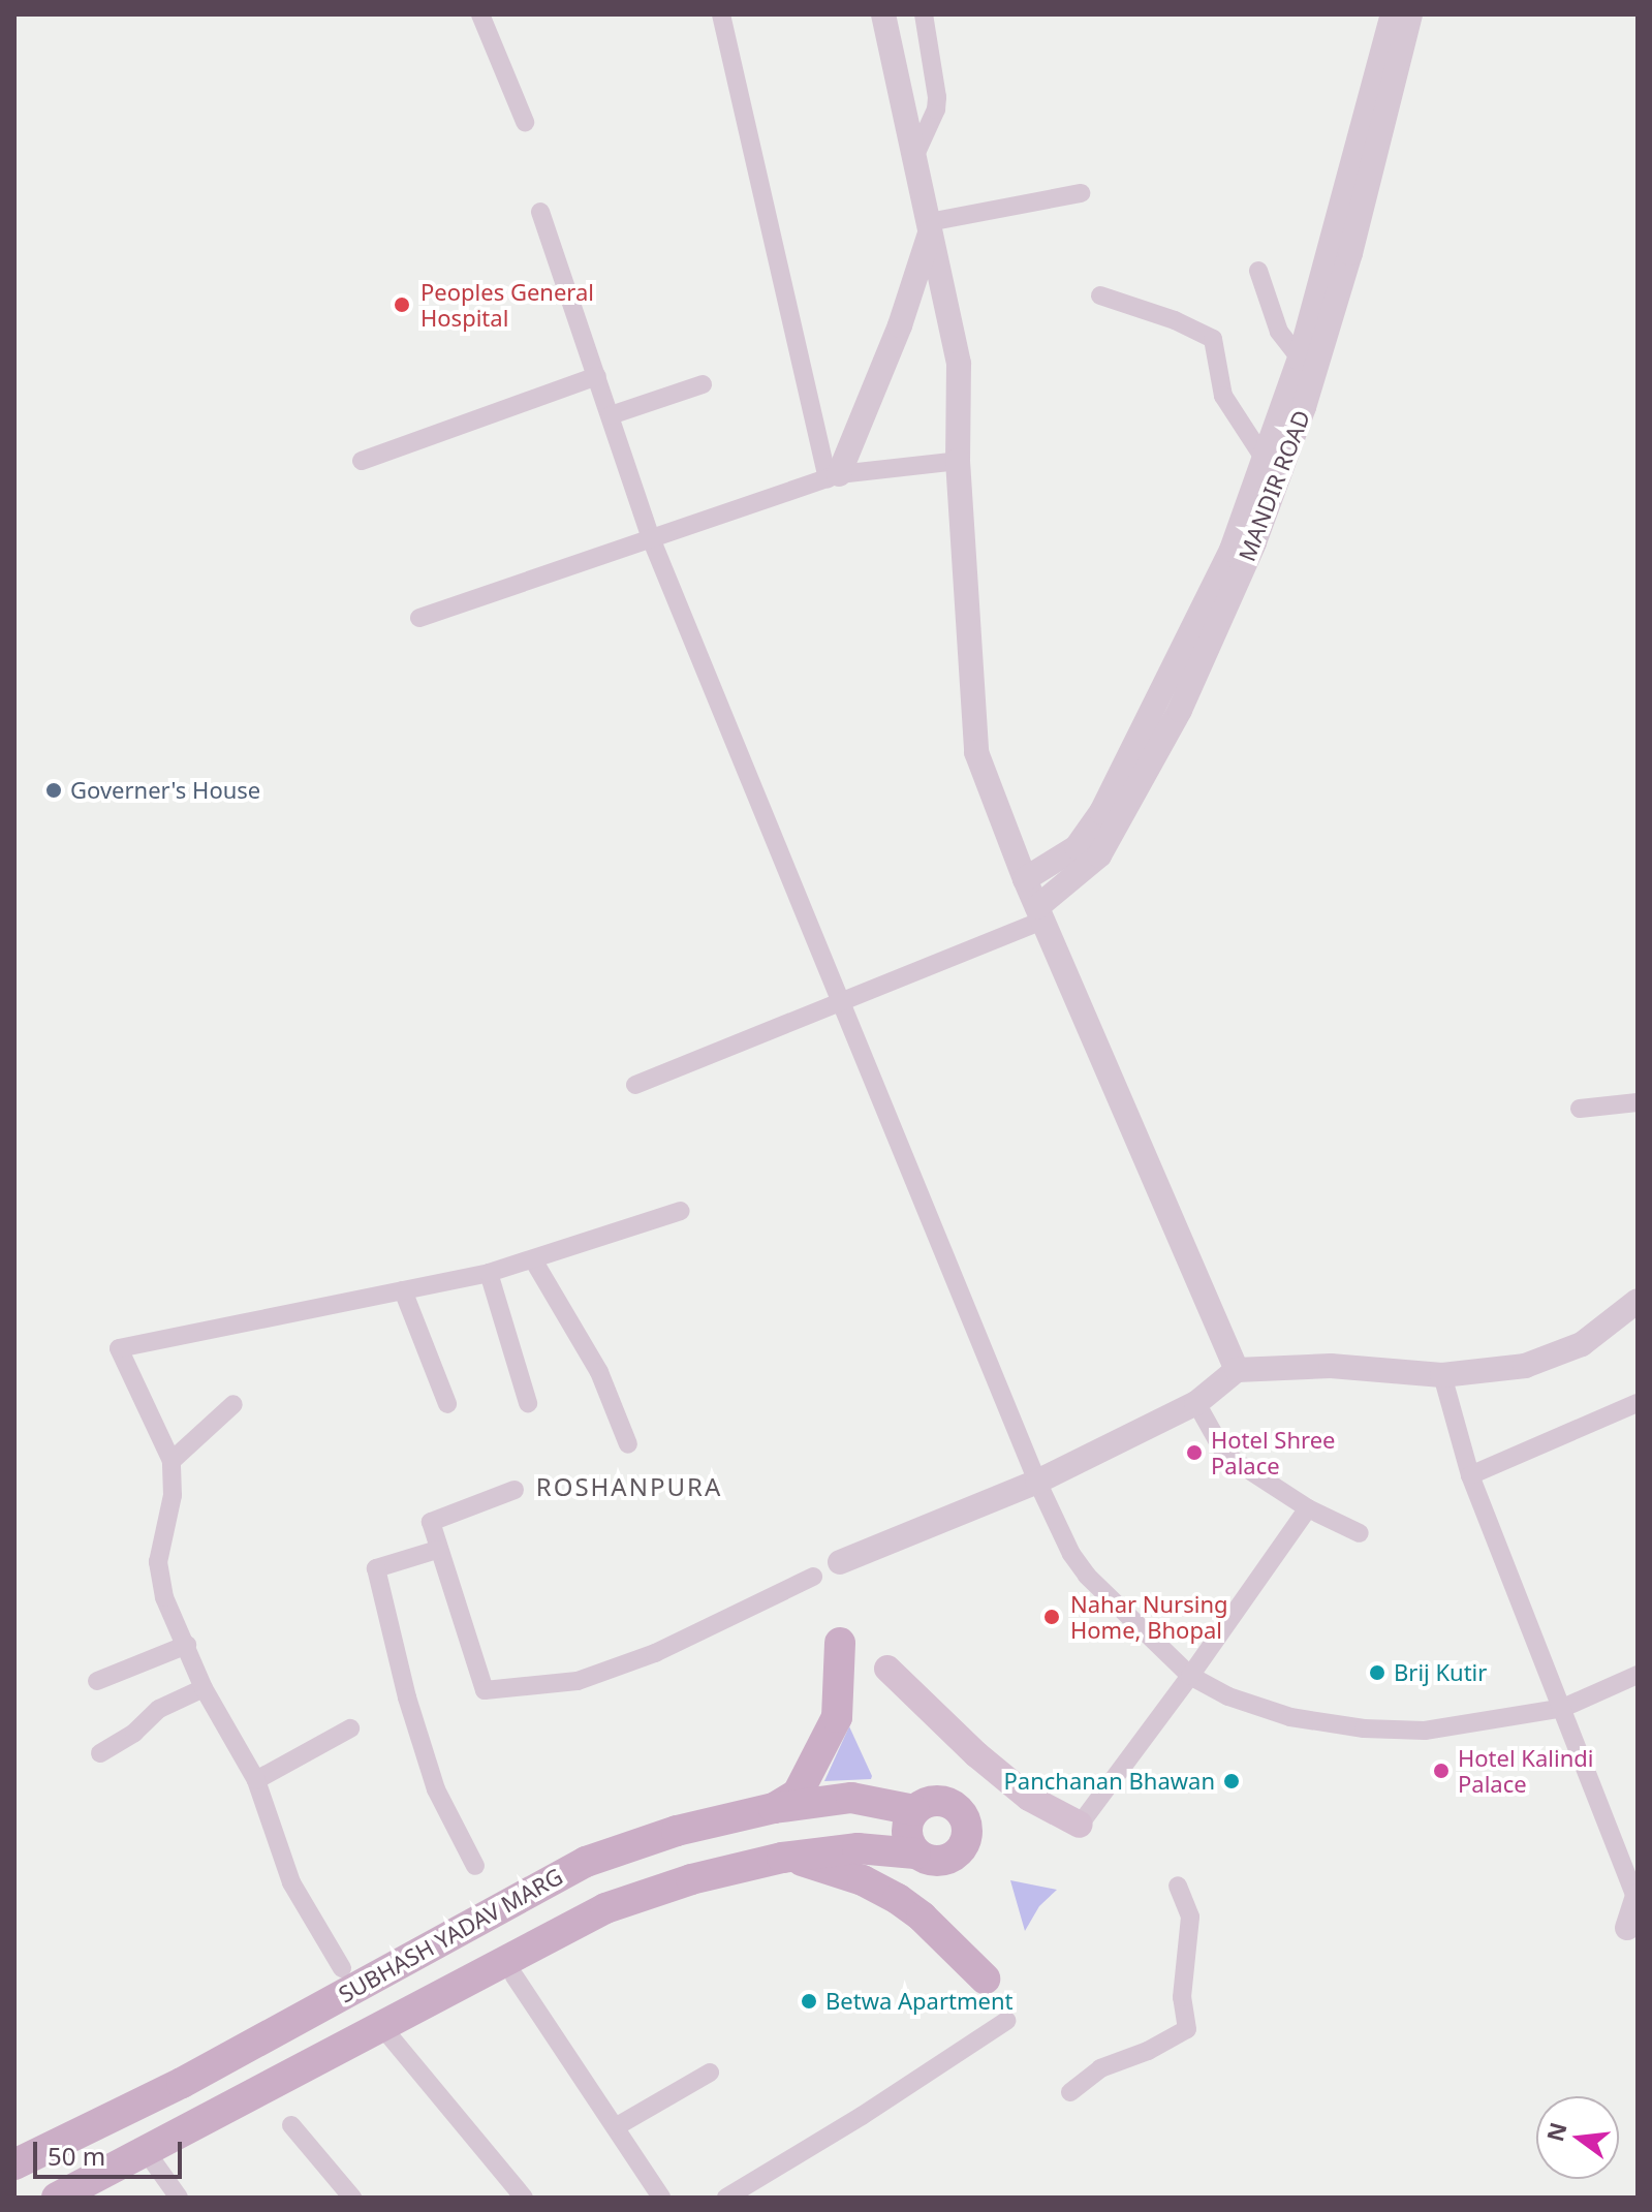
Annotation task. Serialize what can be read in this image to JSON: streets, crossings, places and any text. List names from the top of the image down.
{
  "streets": {
    "main road": ["SUBHASH YADAV MARG"],
    "street": ["MANDIR ROAD"]
  },
  "districts": ["ROSHANPURA"],
  "places": [
    "Peoples General Hospital",
    "Governer's House",
    "Hotel Shree Palace",
    "Nahar Nursing Home, Bhopal",
    "Brij Kutir",
    "Hotel Kalindi Palace",
    "Panchanan Bhawan",
    "Betwa Apartment"
  ],
  "scale_bar": "50 m",
  "north": "left"
}
